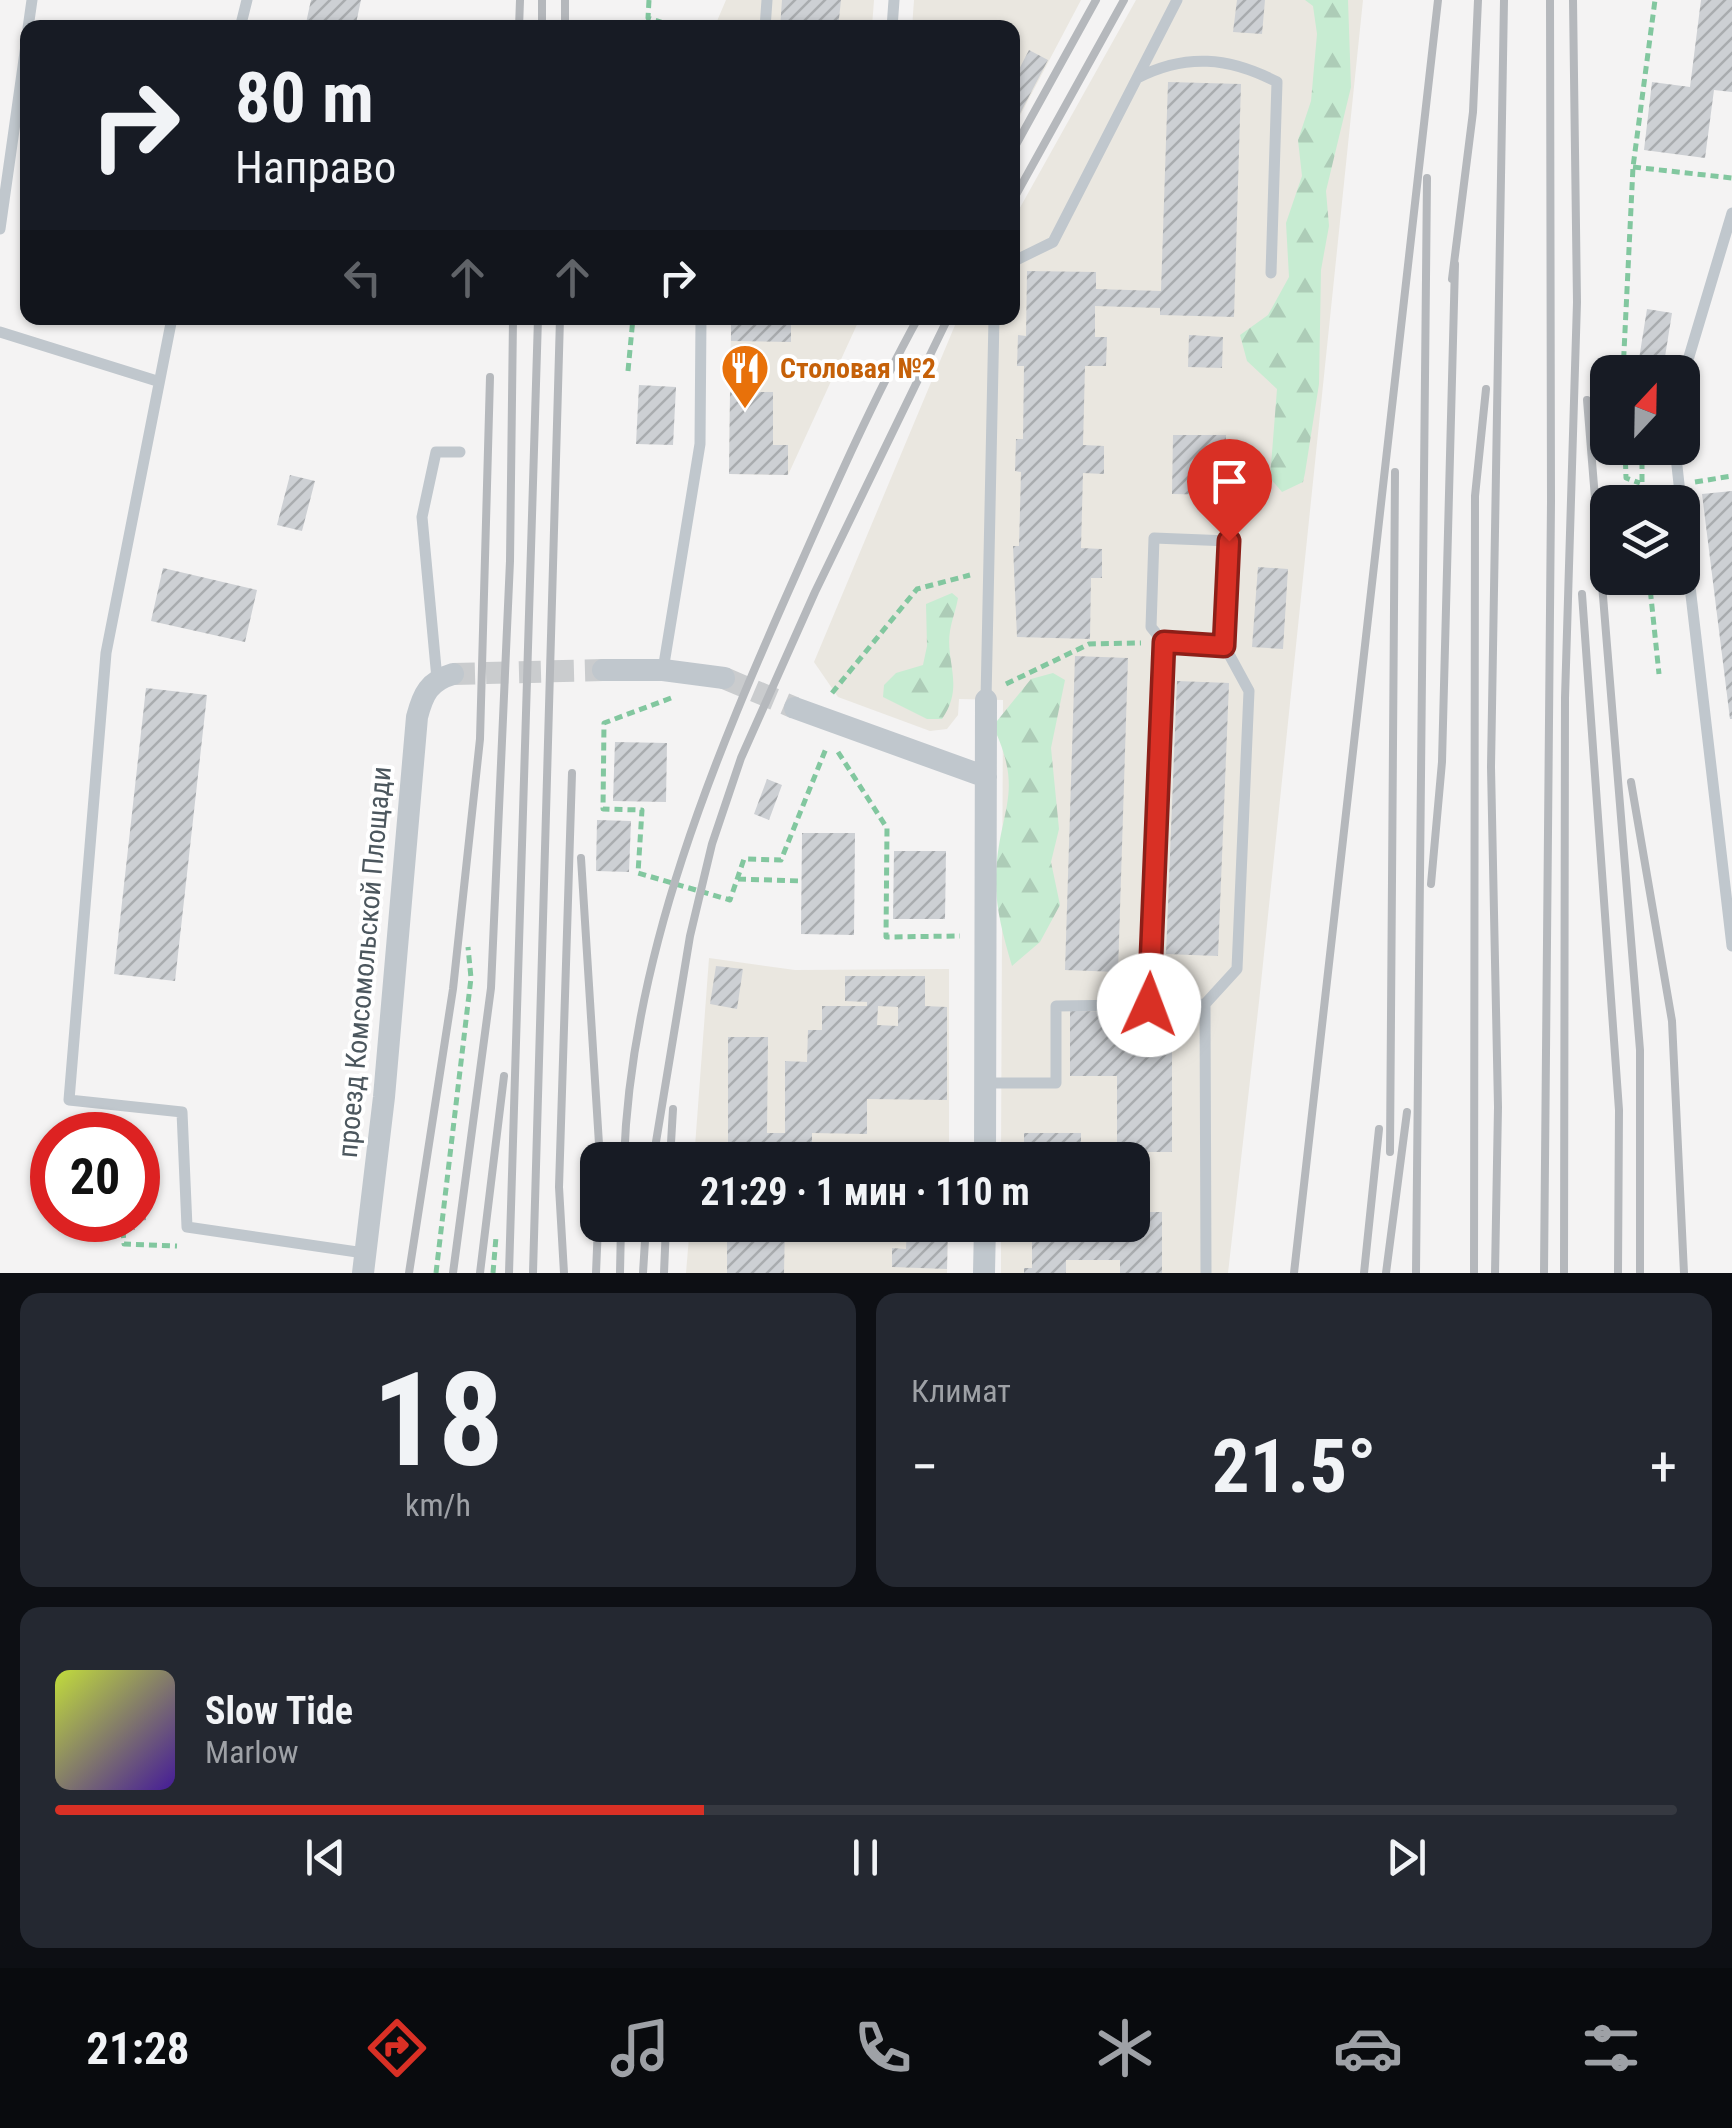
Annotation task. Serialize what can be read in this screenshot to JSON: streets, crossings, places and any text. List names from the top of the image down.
{
  "streets": {
    "street": ["проезд Комсомольской Площади"]
  },
  "places": {
    "restaurant": ["Столовая №2"]
  },
  "north": "top",
  "page": {
    "turn": ["80 m", "Направо"],
    "limit": "20",
    "trip": "21:29 · 1 мин · 110 m",
    "tile": [
      ["18", "km/h"],
      "Климат"
    ],
    "heat": ["−", "21.5°", "+"],
    "song": ["Slow Tide", "Marlow"],
    "tabs": "21:28"
  }
}
